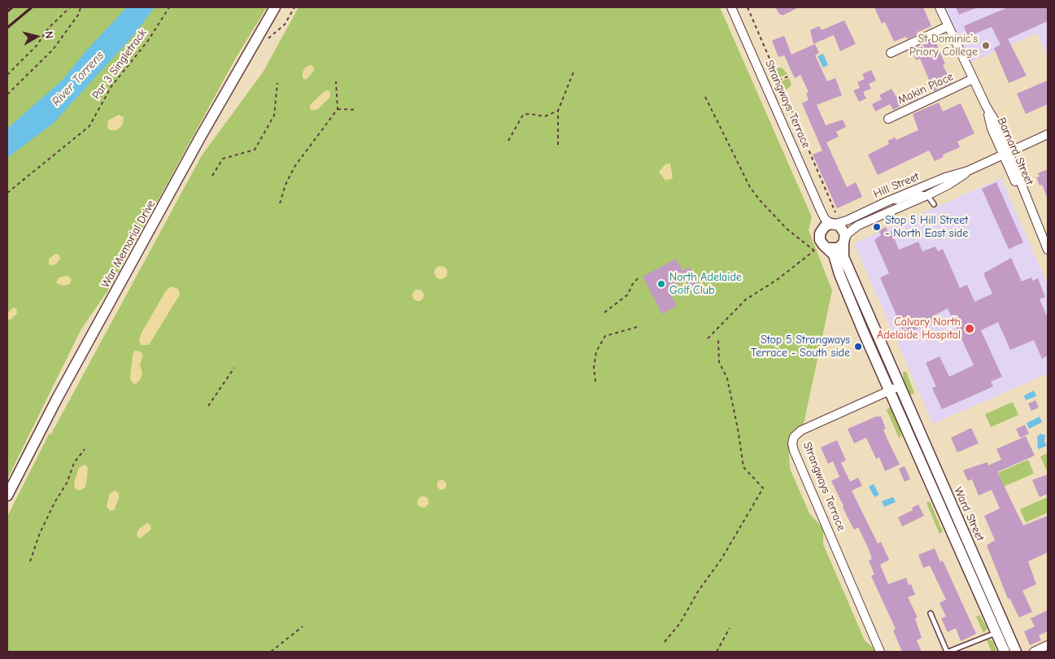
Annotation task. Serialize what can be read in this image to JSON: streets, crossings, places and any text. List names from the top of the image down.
{
  "streets": {
    "street": [
      "Makin Place",
      "Strangways Terrace",
      "Barnard Street",
      "Hill Street",
      "War Memorial Drive",
      "Ward Street"
    ],
    "path": ["Par 3 Singletrack"]
  },
  "crossings": [
    ["Makin Place", "Barnard Street"],
    ["Strangways Terrace", "Hill Street"],
    ["Strangways Terrace", "Ward Street"],
    ["Barnard Street", "Hill Street"]
  ],
  "water": ["River Torrens"],
  "places": [
    "St Dominic’s Priory College",
    "Stop 5 Hill Street - North East side",
    "North Adelaide Golf Club",
    "Calvary North Adelaide Hospital",
    "Stop 5 Strangways Terrace - South side"
  ],
  "north": "right"
}
